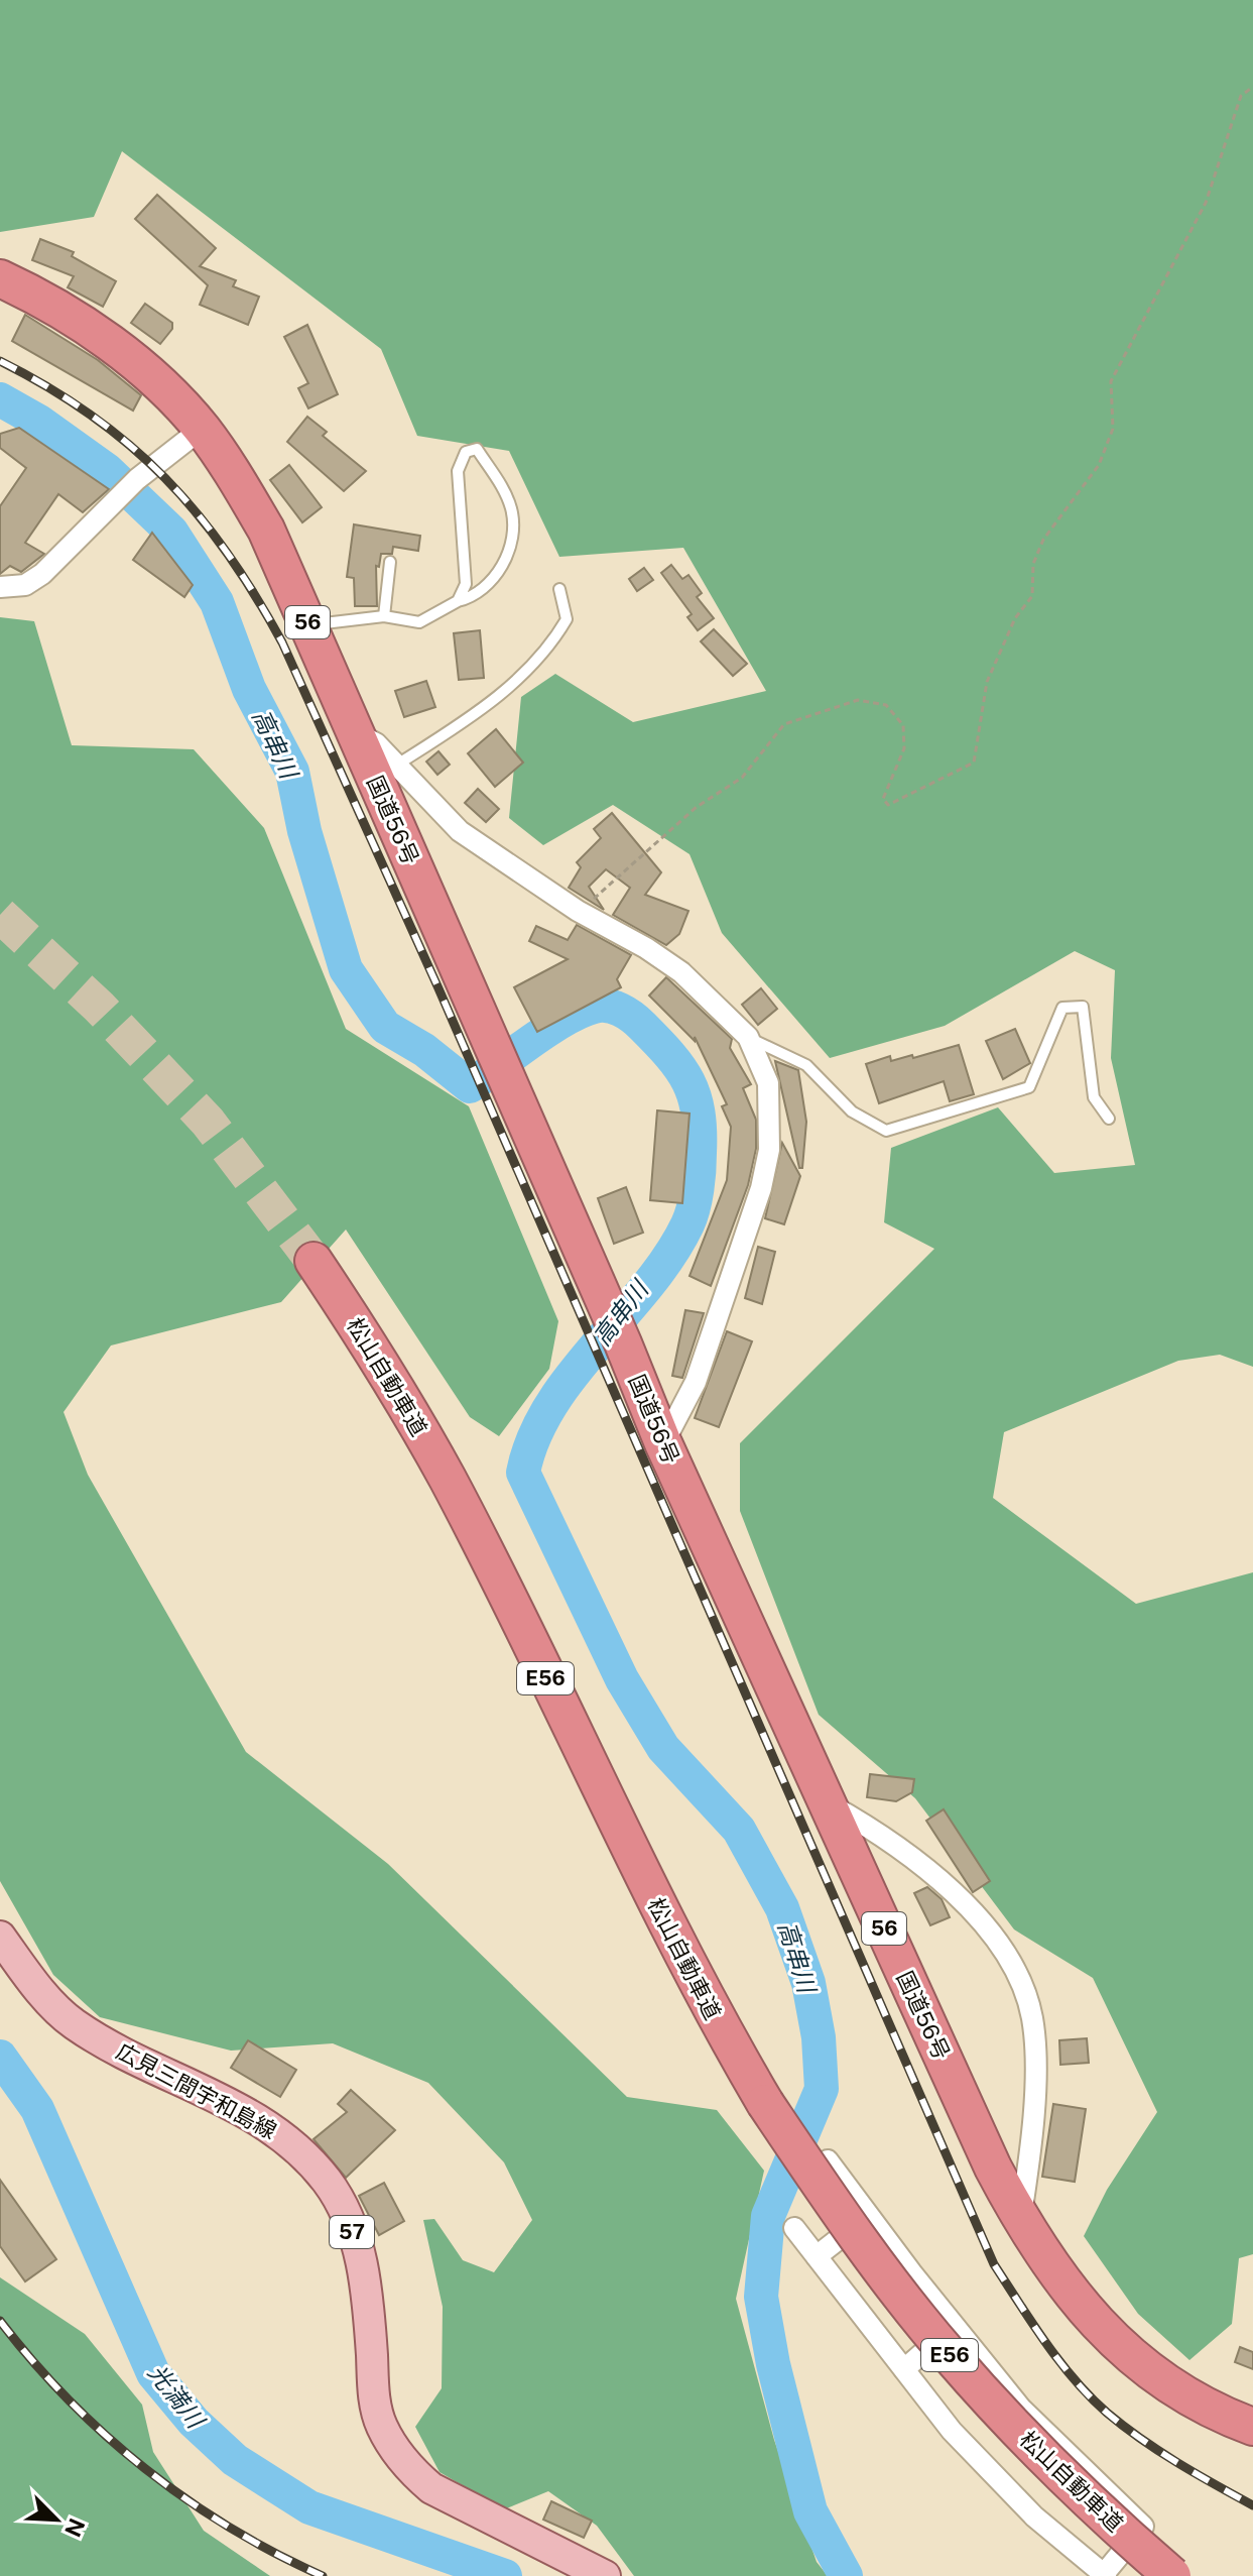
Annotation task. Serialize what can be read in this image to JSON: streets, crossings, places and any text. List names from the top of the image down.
{
  "streets": {
    "highway": [
      "56",
      "国道56号",
      "松山自動車道",
      "E56"
    ],
    "main road": ["広見三間宇和島線", "57"]
  },
  "water": ["高串川", "光満川"],
  "north": "bottom right"
}
